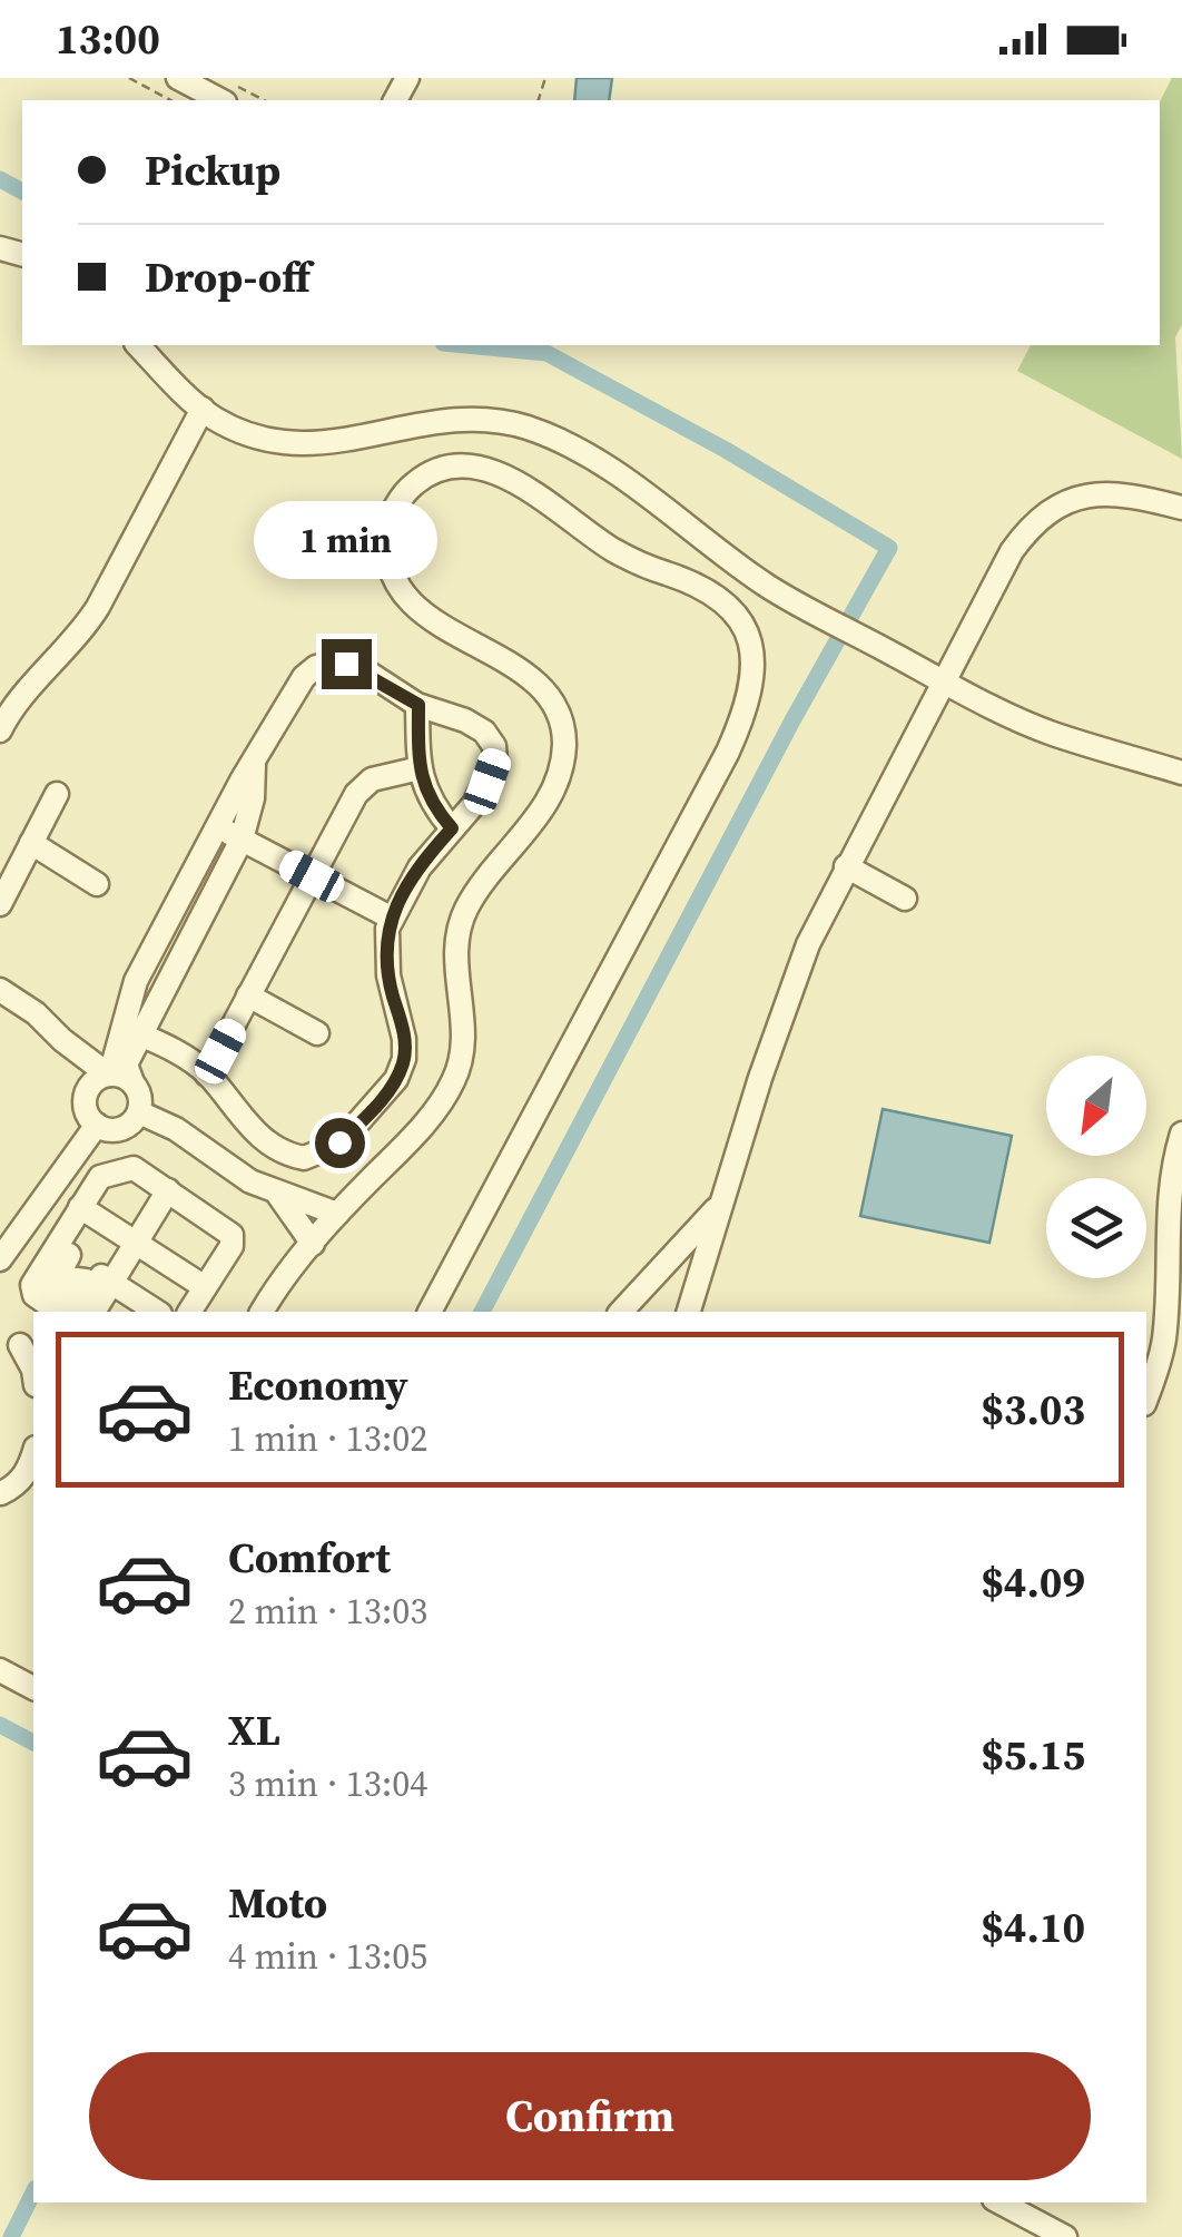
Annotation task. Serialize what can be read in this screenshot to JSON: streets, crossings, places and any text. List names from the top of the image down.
{
  "north": "bottom left",
  "page": {
    "status": "13:00",
    "banner": ["Pickup", "Drop-off"],
    "bubble": "1 min",
    "list": [
      {
        "name": "Economy",
        "note": "1 min · 13:02",
        "value": "$3.03"
      },
      {
        "name": "Comfort",
        "note": "2 min · 13:03",
        "value": "$4.09"
      },
      {
        "name": "XL",
        "note": "3 min · 13:04",
        "value": "$5.15"
      },
      {
        "name": "Moto",
        "note": "4 min · 13:05",
        "value": "$4.10"
      }
    ],
    "buttons": "Confirm"
  }
}
